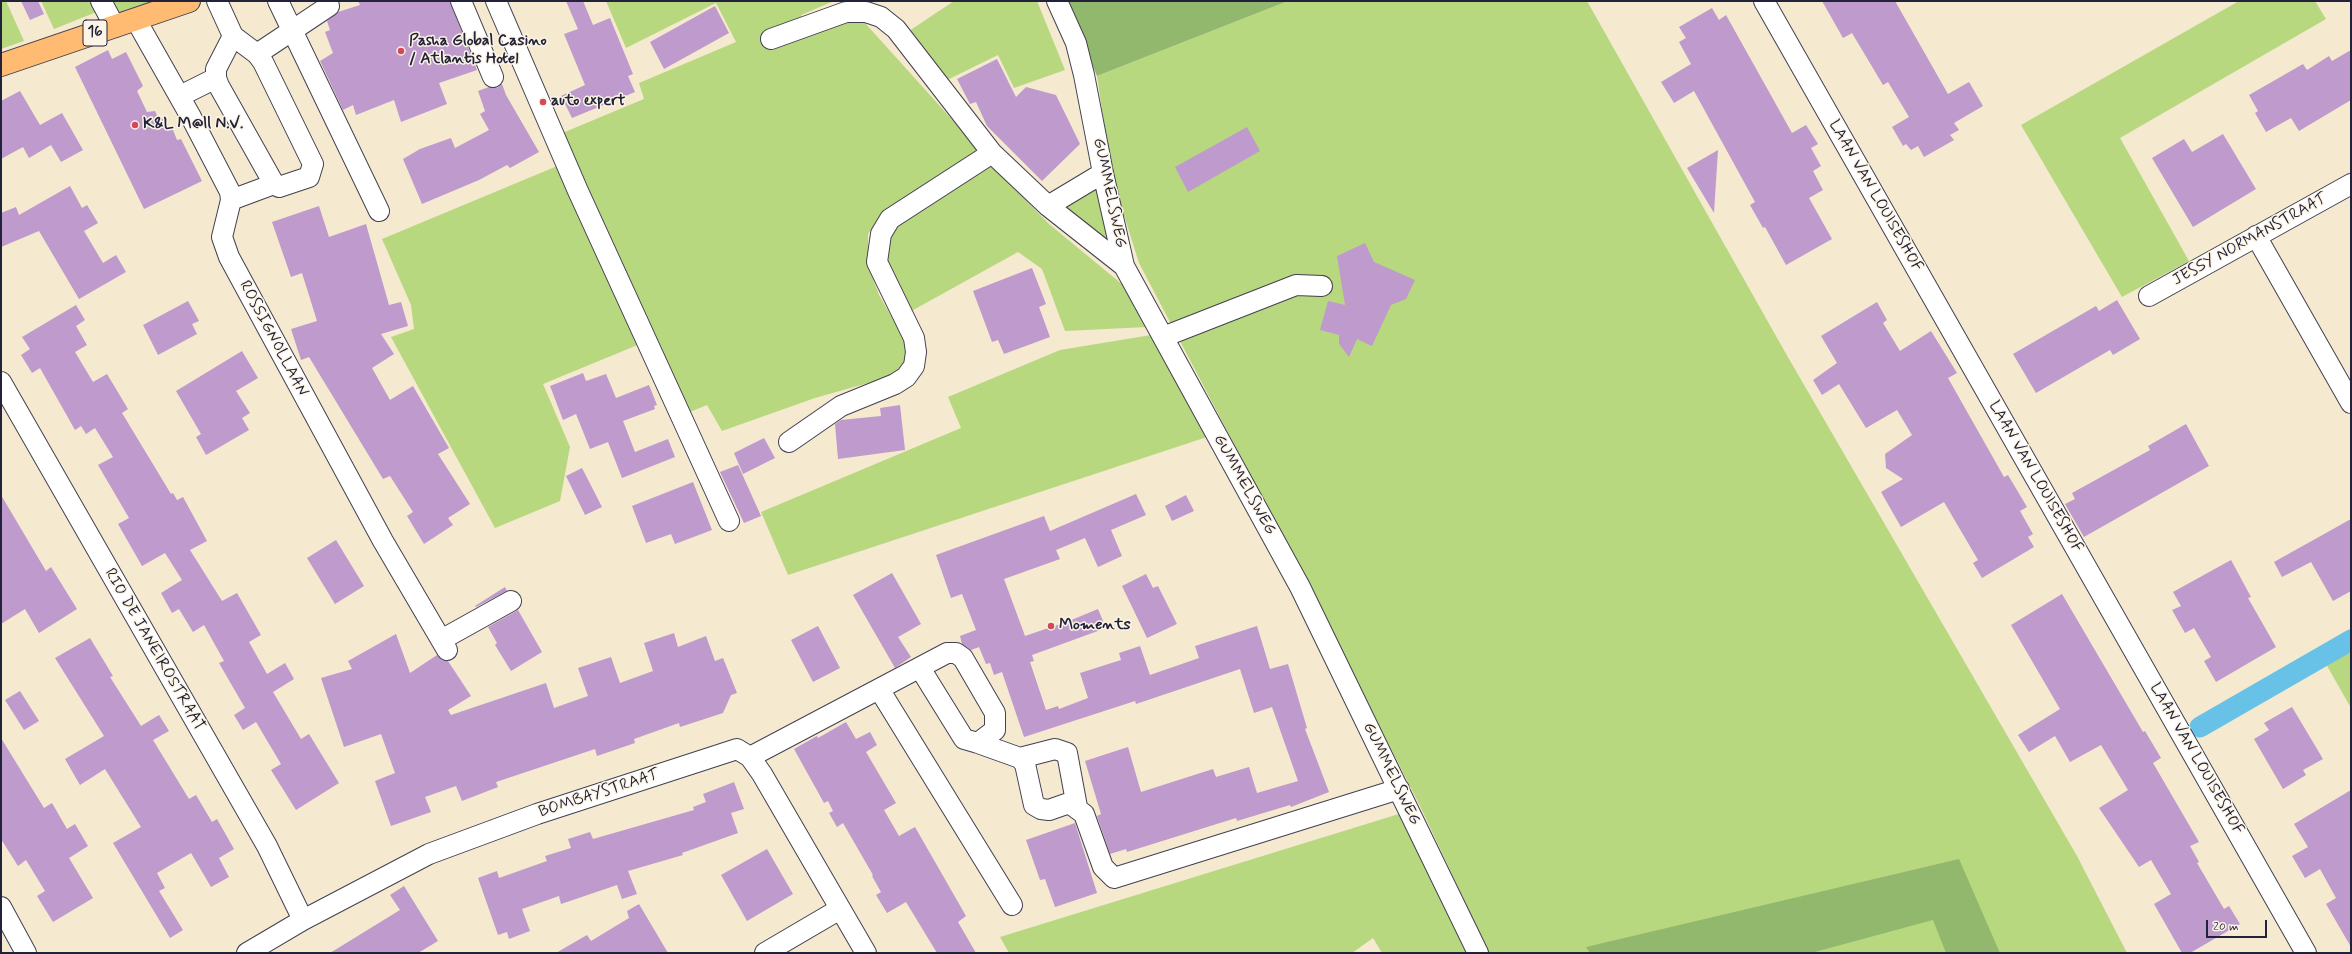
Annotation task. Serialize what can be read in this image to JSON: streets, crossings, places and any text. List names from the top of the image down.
{
  "streets": {
    "main road": ["16"],
    "street": [
      "GUMMELSWEG",
      "LAAN VAN LOUISESHOF",
      "JESSY NORMANSTRAAT",
      "ROSSIGNOLLAAN",
      "RIO DE JANEIROSTRAAT",
      "BOMBAYSTRAAT"
    ]
  },
  "crossings": [
    ["RIO DE JANEIROSTRAAT", "BOMBAYSTRAAT"]
  ],
  "places": [
    "Pasha Global Casino / Atlantis Hotel",
    "auto expert",
    "K&L M@ll N.V.",
    "Moments"
  ],
  "scale_bar": "20 m"
}
